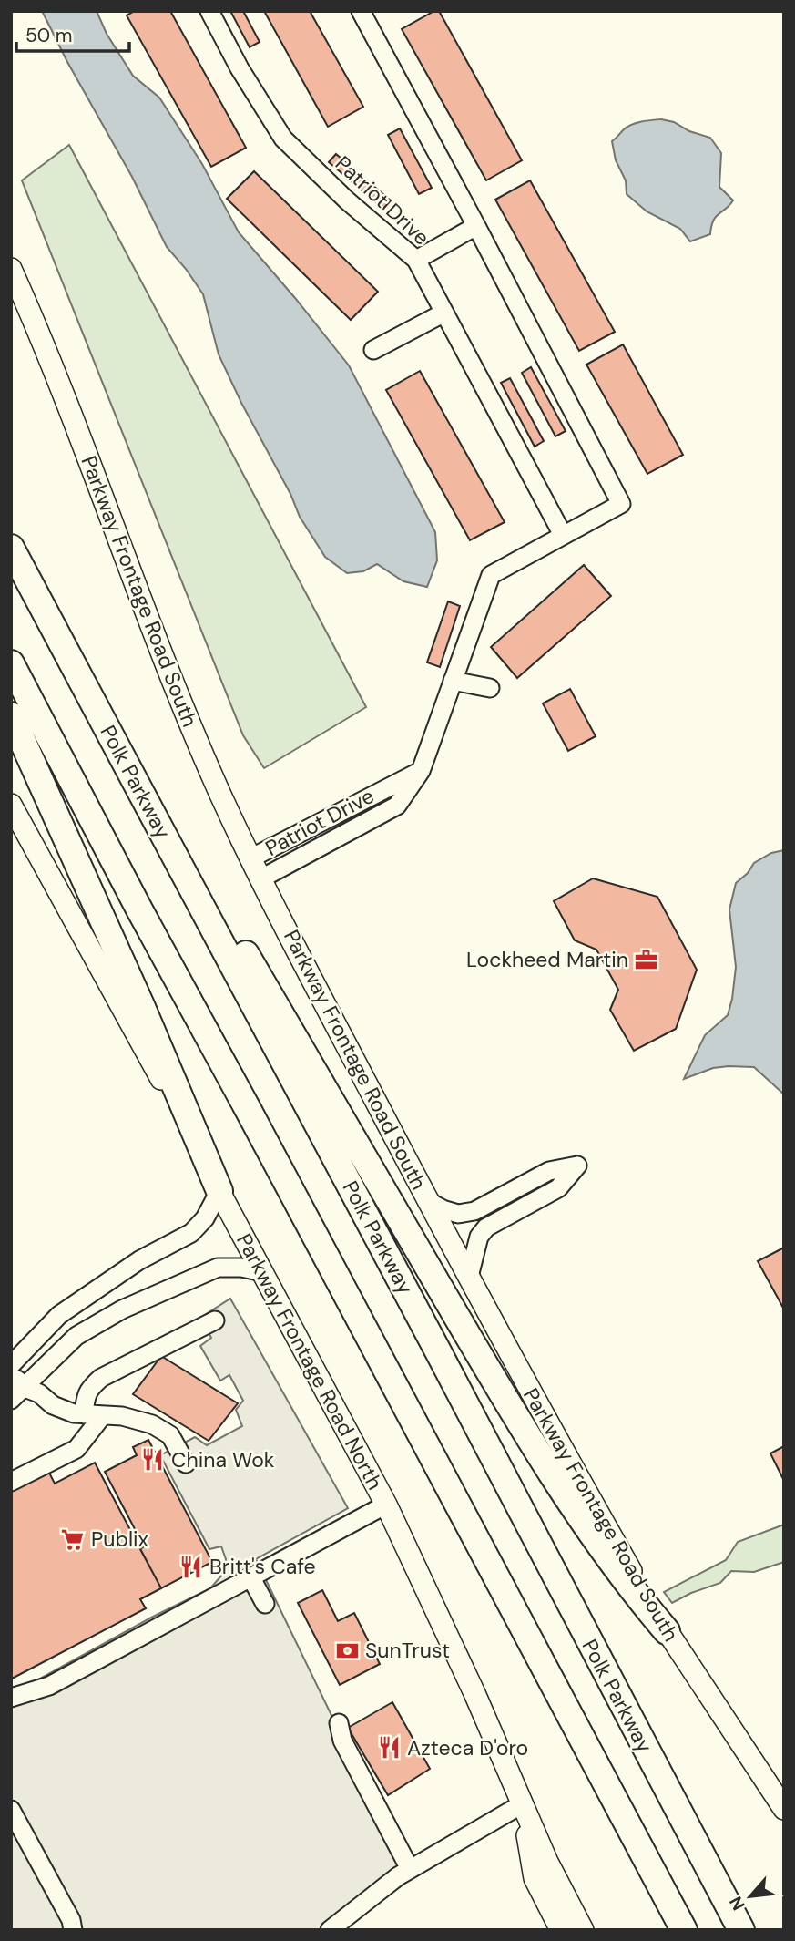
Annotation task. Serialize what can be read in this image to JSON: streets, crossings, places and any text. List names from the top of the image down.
{
  "streets": {
    "highway": ["Polk Parkway"],
    "main road": ["Parkway Frontage Road South", "Parkway Frontage Road North"],
    "street": ["Patriot Drive"]
  },
  "crossings": [
    ["Patriot Drive", "Parkway Frontage Road South"]
  ],
  "places": {
    "office": ["Lockheed Martin"],
    "restaurant": ["China Wok", "Britt's Cafe", "Azteca D'oro"],
    "supermarket": ["Publix"],
    "bank": ["SunTrust"]
  },
  "scale_bar": "50 m",
  "north": "bottom left"
}
